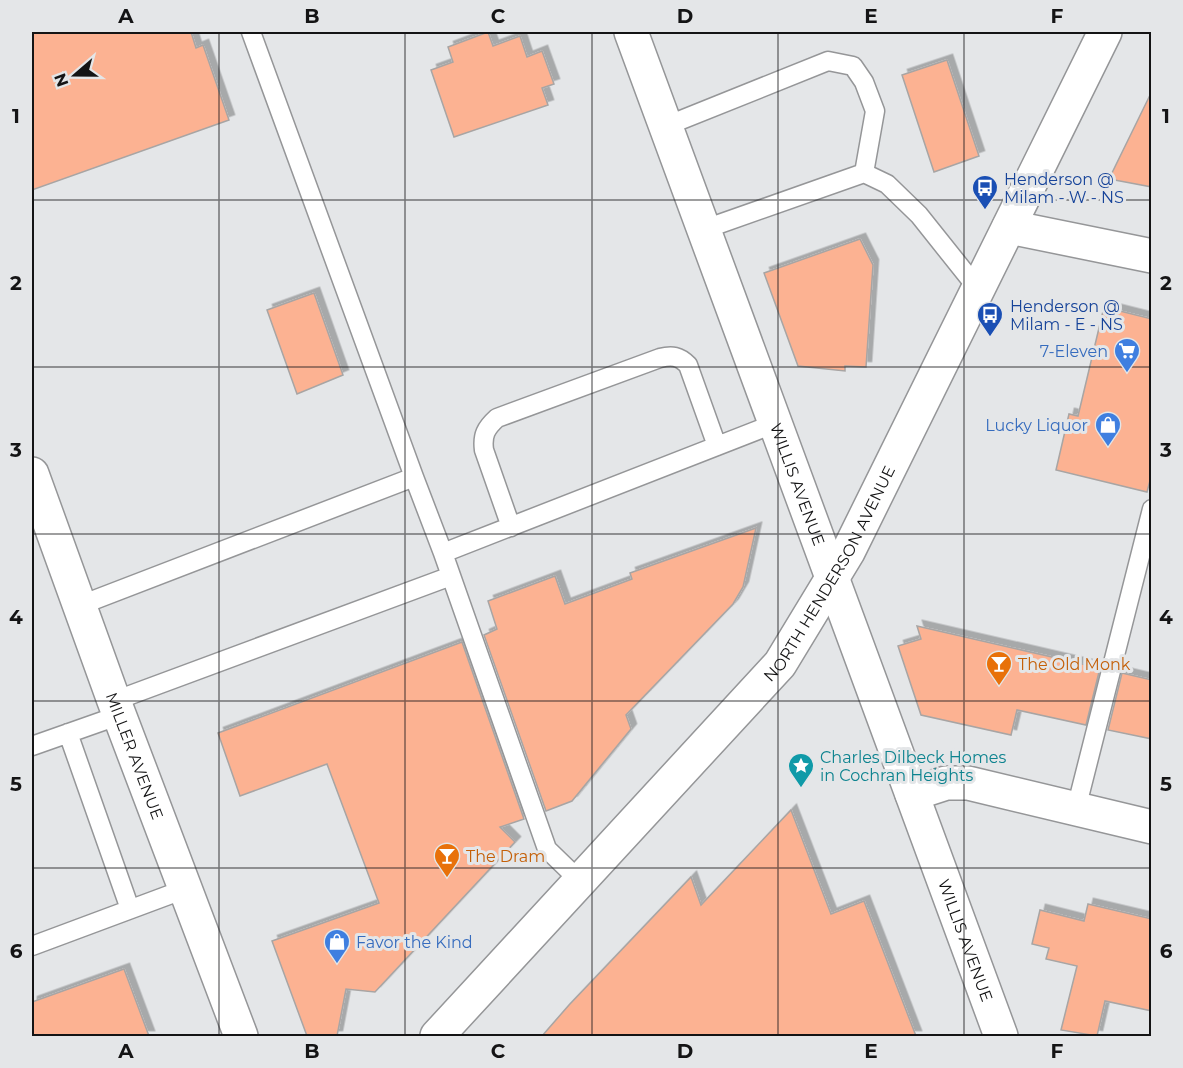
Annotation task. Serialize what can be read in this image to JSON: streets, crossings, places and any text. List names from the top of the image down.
{
  "streets": {
    "street": ["WILLIS AVENUE", "NORTH HENDERSON AVENUE", "MILLER AVENUE"]
  },
  "crossings": [
    ["WILLIS AVENUE", "NORTH HENDERSON AVENUE"]
  ],
  "places": {
    "bus stop": ["Henderson @ Milam - W - NS", "Henderson @ Milam - E - NS"],
    "supermarket": ["7-Eleven"],
    "shop": ["Lucky Liquor", "Favor the Kind"],
    "bar": ["The Old Monk", "The Dram"],
    "place": ["Charles Dilbeck Homes in Cochran Heights"]
  },
  "north": "left",
  "grid": {
    "columns": [
      "A",
      "B",
      "C",
      "D",
      "E",
      "F"
    ],
    "rows": [
      "1",
      "2",
      "3",
      "4",
      "5",
      "6"
    ]
  }
}
